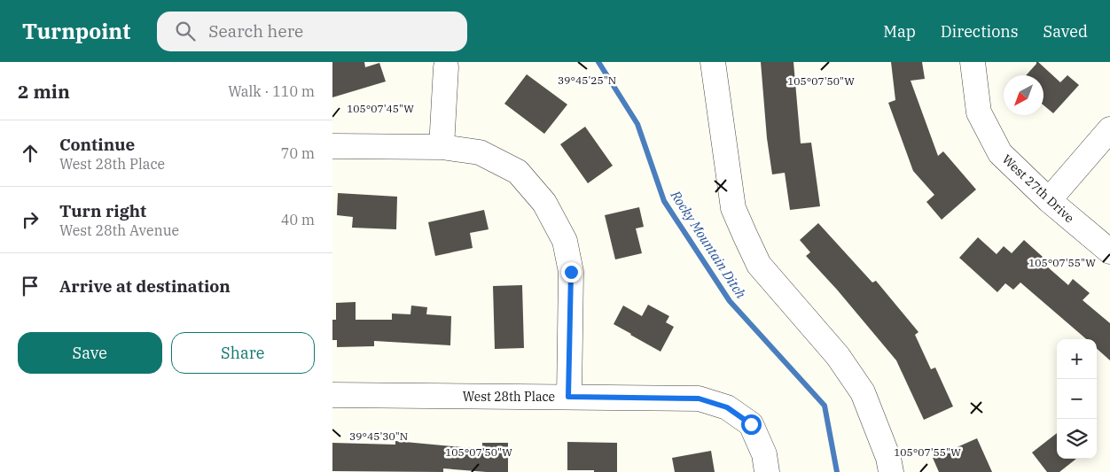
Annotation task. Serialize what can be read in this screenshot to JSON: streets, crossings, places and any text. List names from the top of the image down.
{
  "streets": {
    "street": ["West 27th Drive", "West 28th Place"]
  },
  "water": ["Rocky Mountain Ditch"],
  "north": "bottom left",
  "page": {
    "header": "Turnpoint",
    "search": "Search here",
    "nav": ["Map", "Directions", "Saved"],
    "heading": ["2 min", "Walk · 110 m"],
    "list": [
      ["Continue", "West 28th Place", "70 m"],
      ["Turn right", "West 28th Avenue", "40 m"],
      "Arrive at destination"
    ],
    "buttons": ["Save", "Share"],
    "map_buttons": ["+", "−"]
  },
  "coordinates": [
    "39°45'25\"N",
    "105°07'50\"W",
    "105°07'45\"W",
    "105°07'55\"W",
    "39°45'30\"N"
  ]
}
